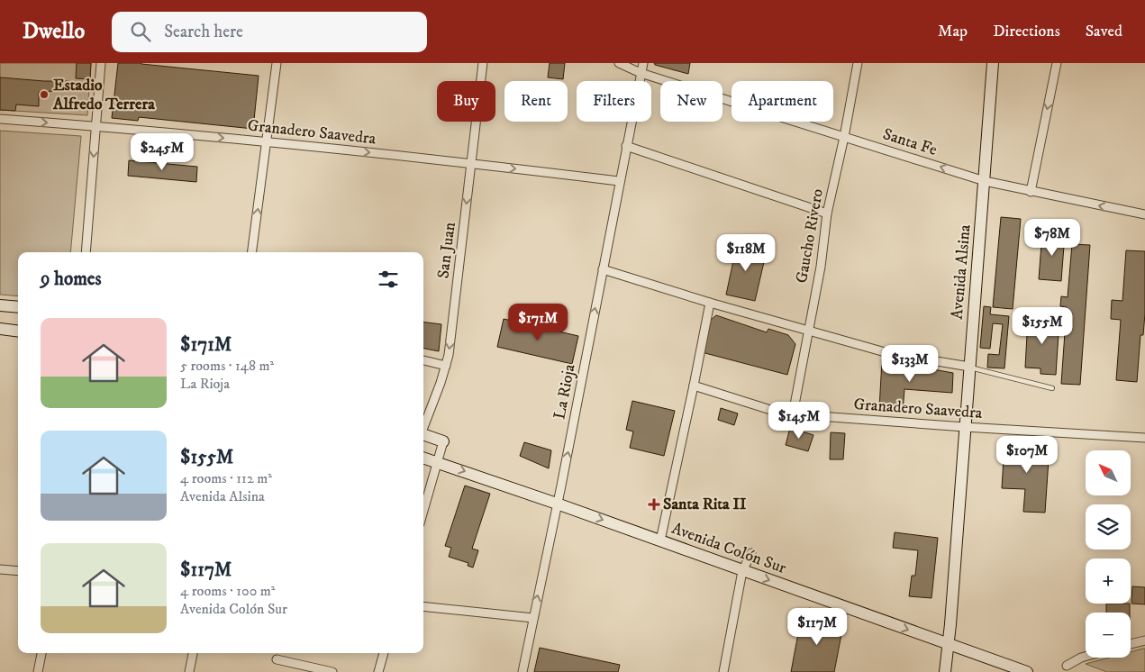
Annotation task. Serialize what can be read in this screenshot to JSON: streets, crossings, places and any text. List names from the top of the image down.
{
  "streets": {
    "main road": ["Avenida Alsina", "Avenida Colón Sur"],
    "street": [
      "Granadero Saavedra",
      "Santa Fe",
      "Gaucho Rivero",
      "San Juan",
      "La Rioja"
    ]
  },
  "crossings": [
    ["Granadero Saavedra", "Gaucho Rivero"],
    ["Granadero Saavedra", "San Juan"],
    ["Granadero Saavedra", "Avenida Alsina"],
    ["Granadero Saavedra", "La Rioja"],
    ["Santa Fe", "Gaucho Rivero"],
    ["Santa Fe", "Avenida Alsina"],
    ["Santa Fe", "La Rioja"],
    ["Avenida Alsina", "Avenida Colón Sur"],
    ["La Rioja", "Avenida Colón Sur"]
  ],
  "one_way": [
    "Granadero Saavedra",
    "Santa Fe",
    "San Juan",
    "La Rioja",
    "Avenida Colón Sur"
  ],
  "places": {
    "other": ["Estadio Alfredo Terrera"],
    "health": ["Santa Rita II"]
  },
  "north": "top left",
  "page": {
    "header": "Dwello",
    "search": "Search here",
    "nav": ["Map", "Directions", "Saved"],
    "chip": [
      "Buy",
      "Rent",
      "Filters",
      "New",
      "Apartment"
    ],
    "price": [
      "$245M",
      "$78M",
      "$118M",
      "$171M",
      "$155M",
      "$133M",
      "$145M",
      "$107M",
      "$117M"
    ],
    "heading": "9 homes",
    "list": [
      {
        "name": "$171M",
        "note": "5 rooms · 148 m² · La Rioja"
      },
      {
        "name": "$155M",
        "note": "4 rooms · 112 m² · Avenida Alsina"
      },
      {
        "name": "$117M",
        "note": "4 rooms · 100 m² · Avenida Colón Sur"
      }
    ],
    "map_buttons": ["+", "−"]
  }
}
